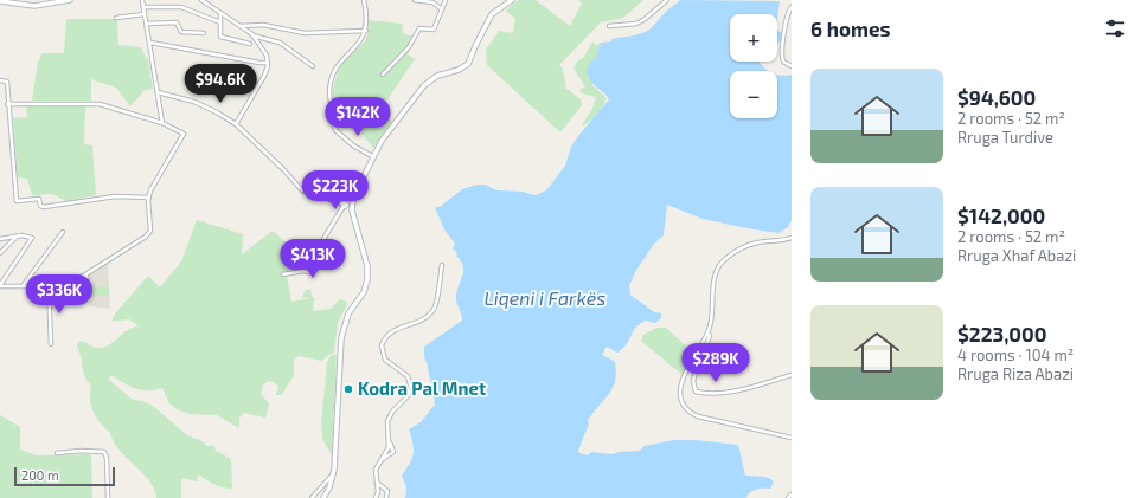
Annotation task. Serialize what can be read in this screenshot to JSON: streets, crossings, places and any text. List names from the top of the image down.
{
  "water": ["Liqeni i Farkës"],
  "places": ["Kodra Pal Mnet"],
  "scale_bar": "200 m",
  "page": {
    "heading": "6 homes",
    "map_buttons": ["+", "−"],
    "list": [
      {
        "name": "$94,600",
        "note": "2 rooms · 52 m² · Rruga Turdive"
      },
      {
        "name": "$142,000",
        "note": "2 rooms · 52 m² · Rruga Xhaf Abazi"
      },
      {
        "name": "$223,000",
        "note": "4 rooms · 104 m² · Rruga Riza Abazi"
      }
    ],
    "price": [
      "$94.6K",
      "$142K",
      "$223K",
      "$413K",
      "$336K",
      "$289K"
    ],
    "scale": "200 m"
  }
}
